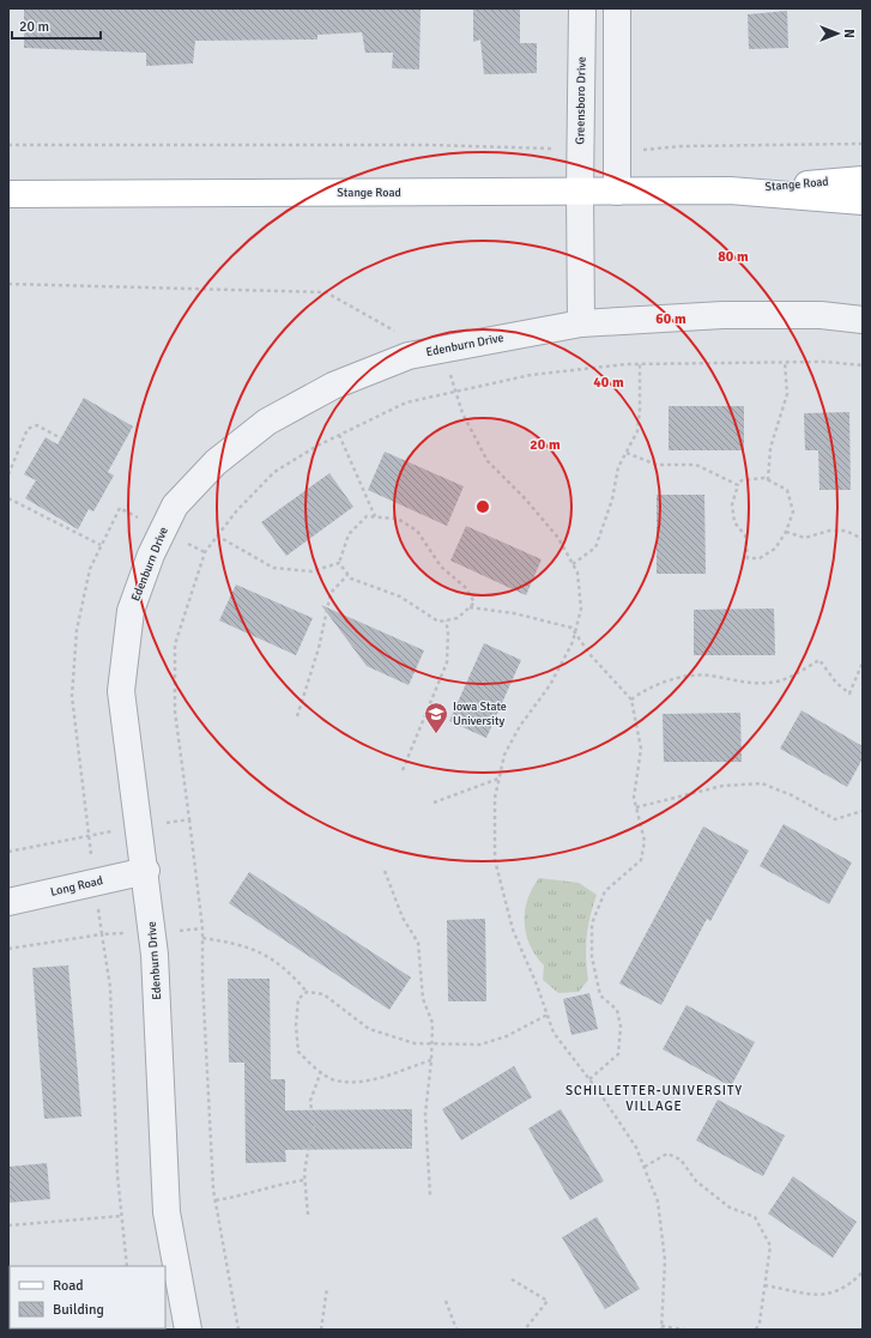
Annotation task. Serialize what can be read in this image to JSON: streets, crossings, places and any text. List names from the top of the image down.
{
  "streets": {
    "main road": ["Stange Road"],
    "street": ["Greensboro Drive", "Edenburn Drive", "Long Road"]
  },
  "crossings": [
    ["Greensboro Drive", "Stange Road"],
    ["Greensboro Drive", "Edenburn Drive"],
    ["Edenburn Drive", "Long Road"]
  ],
  "districts": ["SCHILLETTER-UNIVERSITY VILLAGE"],
  "places": {
    "school or university": ["Iowa State University"]
  },
  "legend": ["Road", "Building"],
  "scale_bar": "20 m",
  "north": "right",
  "rings": [
    "80 m",
    "60 m",
    "40 m",
    "20 m"
  ]
}
